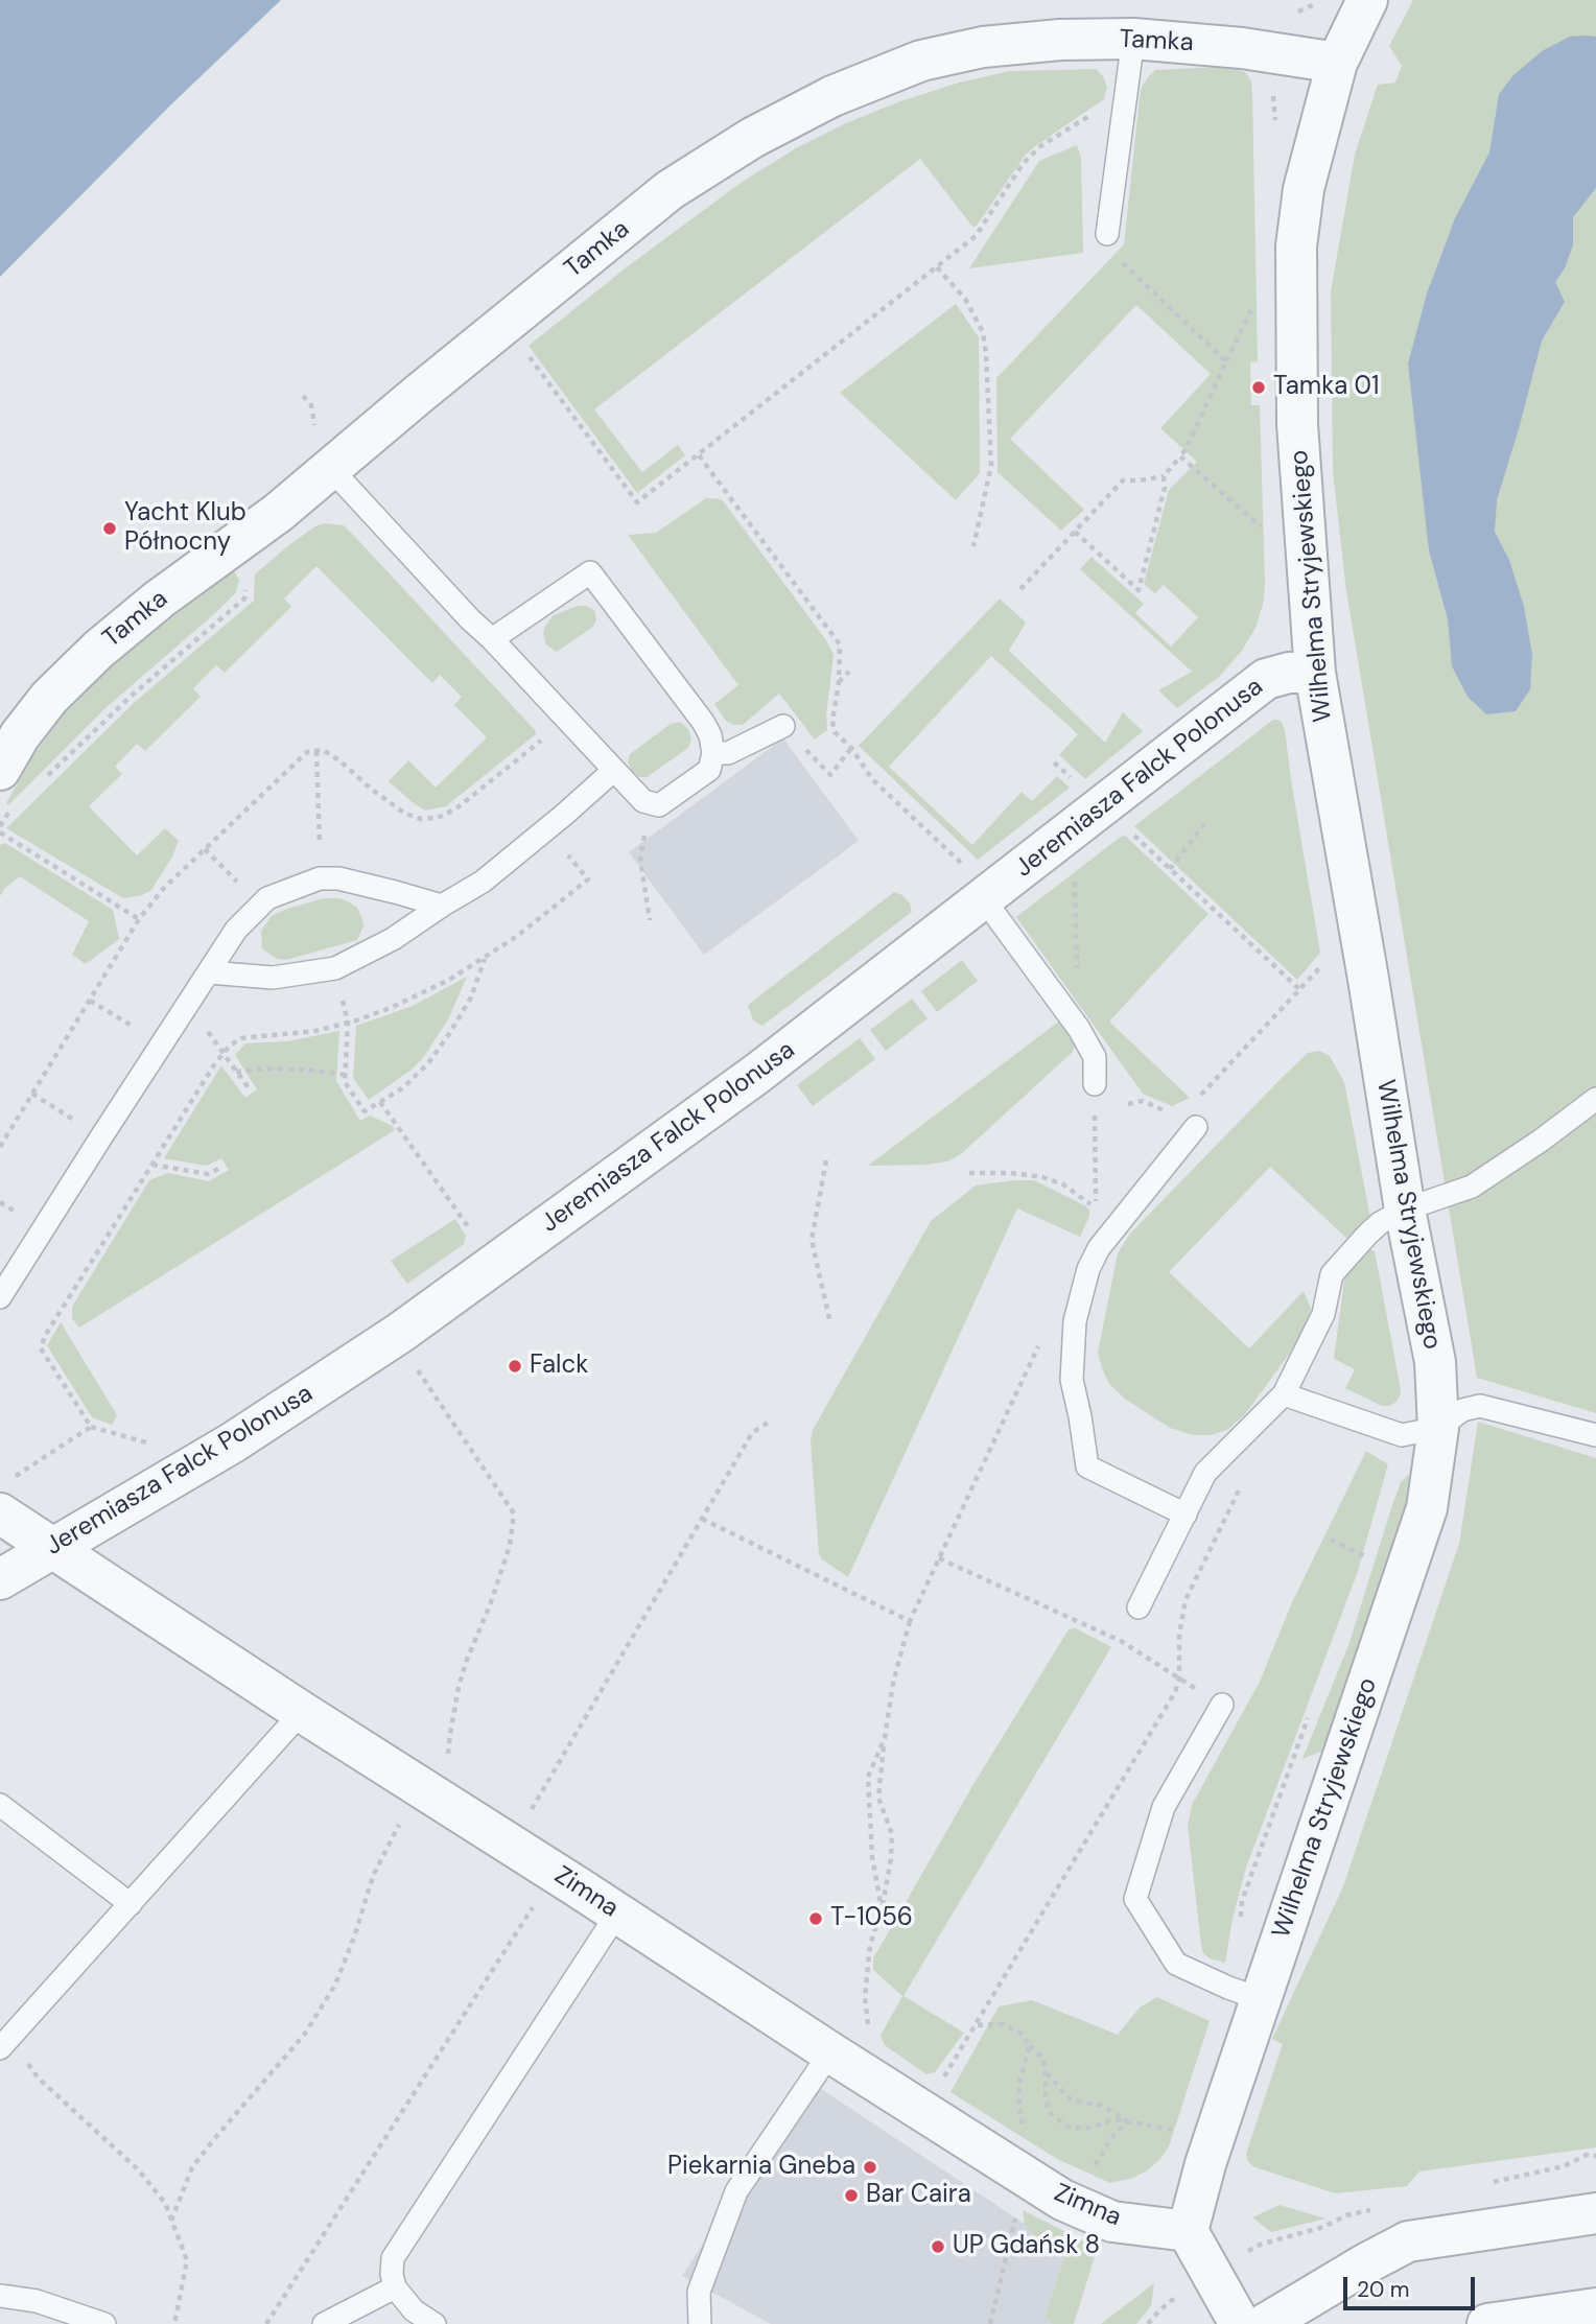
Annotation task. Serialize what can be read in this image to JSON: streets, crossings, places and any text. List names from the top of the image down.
{
  "streets": {
    "street": [
      "Tamka",
      "Wilhelma Stryjewskiego",
      "Jeremiasza Falck Polonusa",
      "Zimna"
    ]
  },
  "crossings": [
    ["Tamka", "Wilhelma Stryjewskiego"],
    ["Wilhelma Stryjewskiego", "Jeremiasza Falck Polonusa"],
    ["Wilhelma Stryjewskiego", "Zimna"],
    ["Jeremiasza Falck Polonusa", "Zimna"]
  ],
  "places": [
    "Tamka 01",
    "Yacht Klub Północny",
    "Falck",
    "T-1056",
    "Piekarnia Gneba",
    "Bar Caira",
    "UP Gdańsk 8"
  ],
  "scale_bar": "20 m"
}
